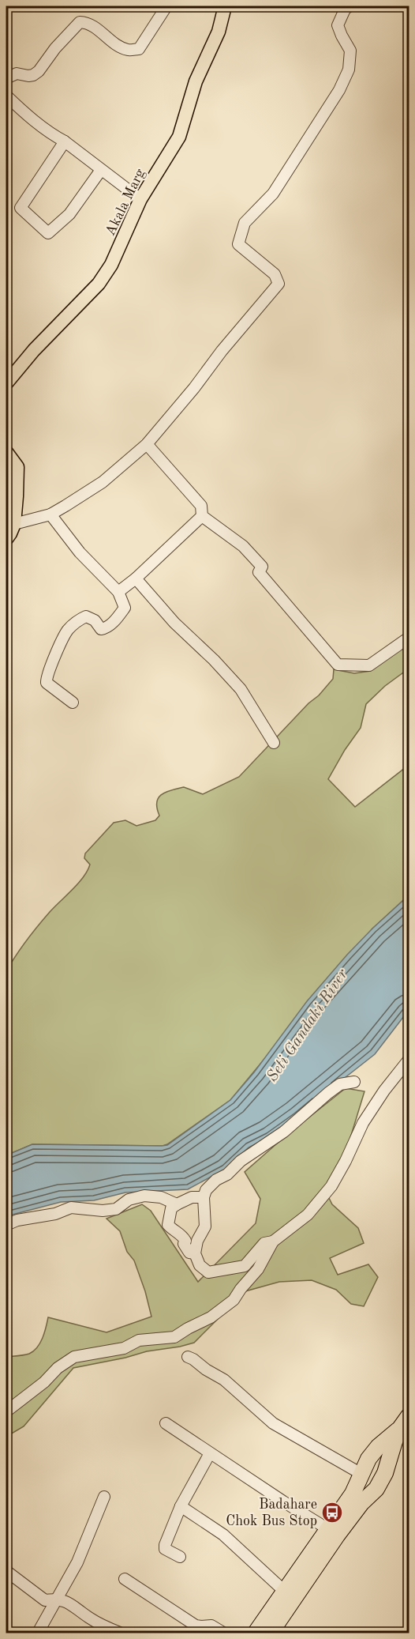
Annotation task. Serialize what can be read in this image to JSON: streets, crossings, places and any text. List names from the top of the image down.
{
  "streets": {
    "main road": ["Akala Marg"]
  },
  "water": ["Seti Gandaki River"],
  "places": {
    "bus stop": ["Badahare Chok Bus Stop"]
  }
}
